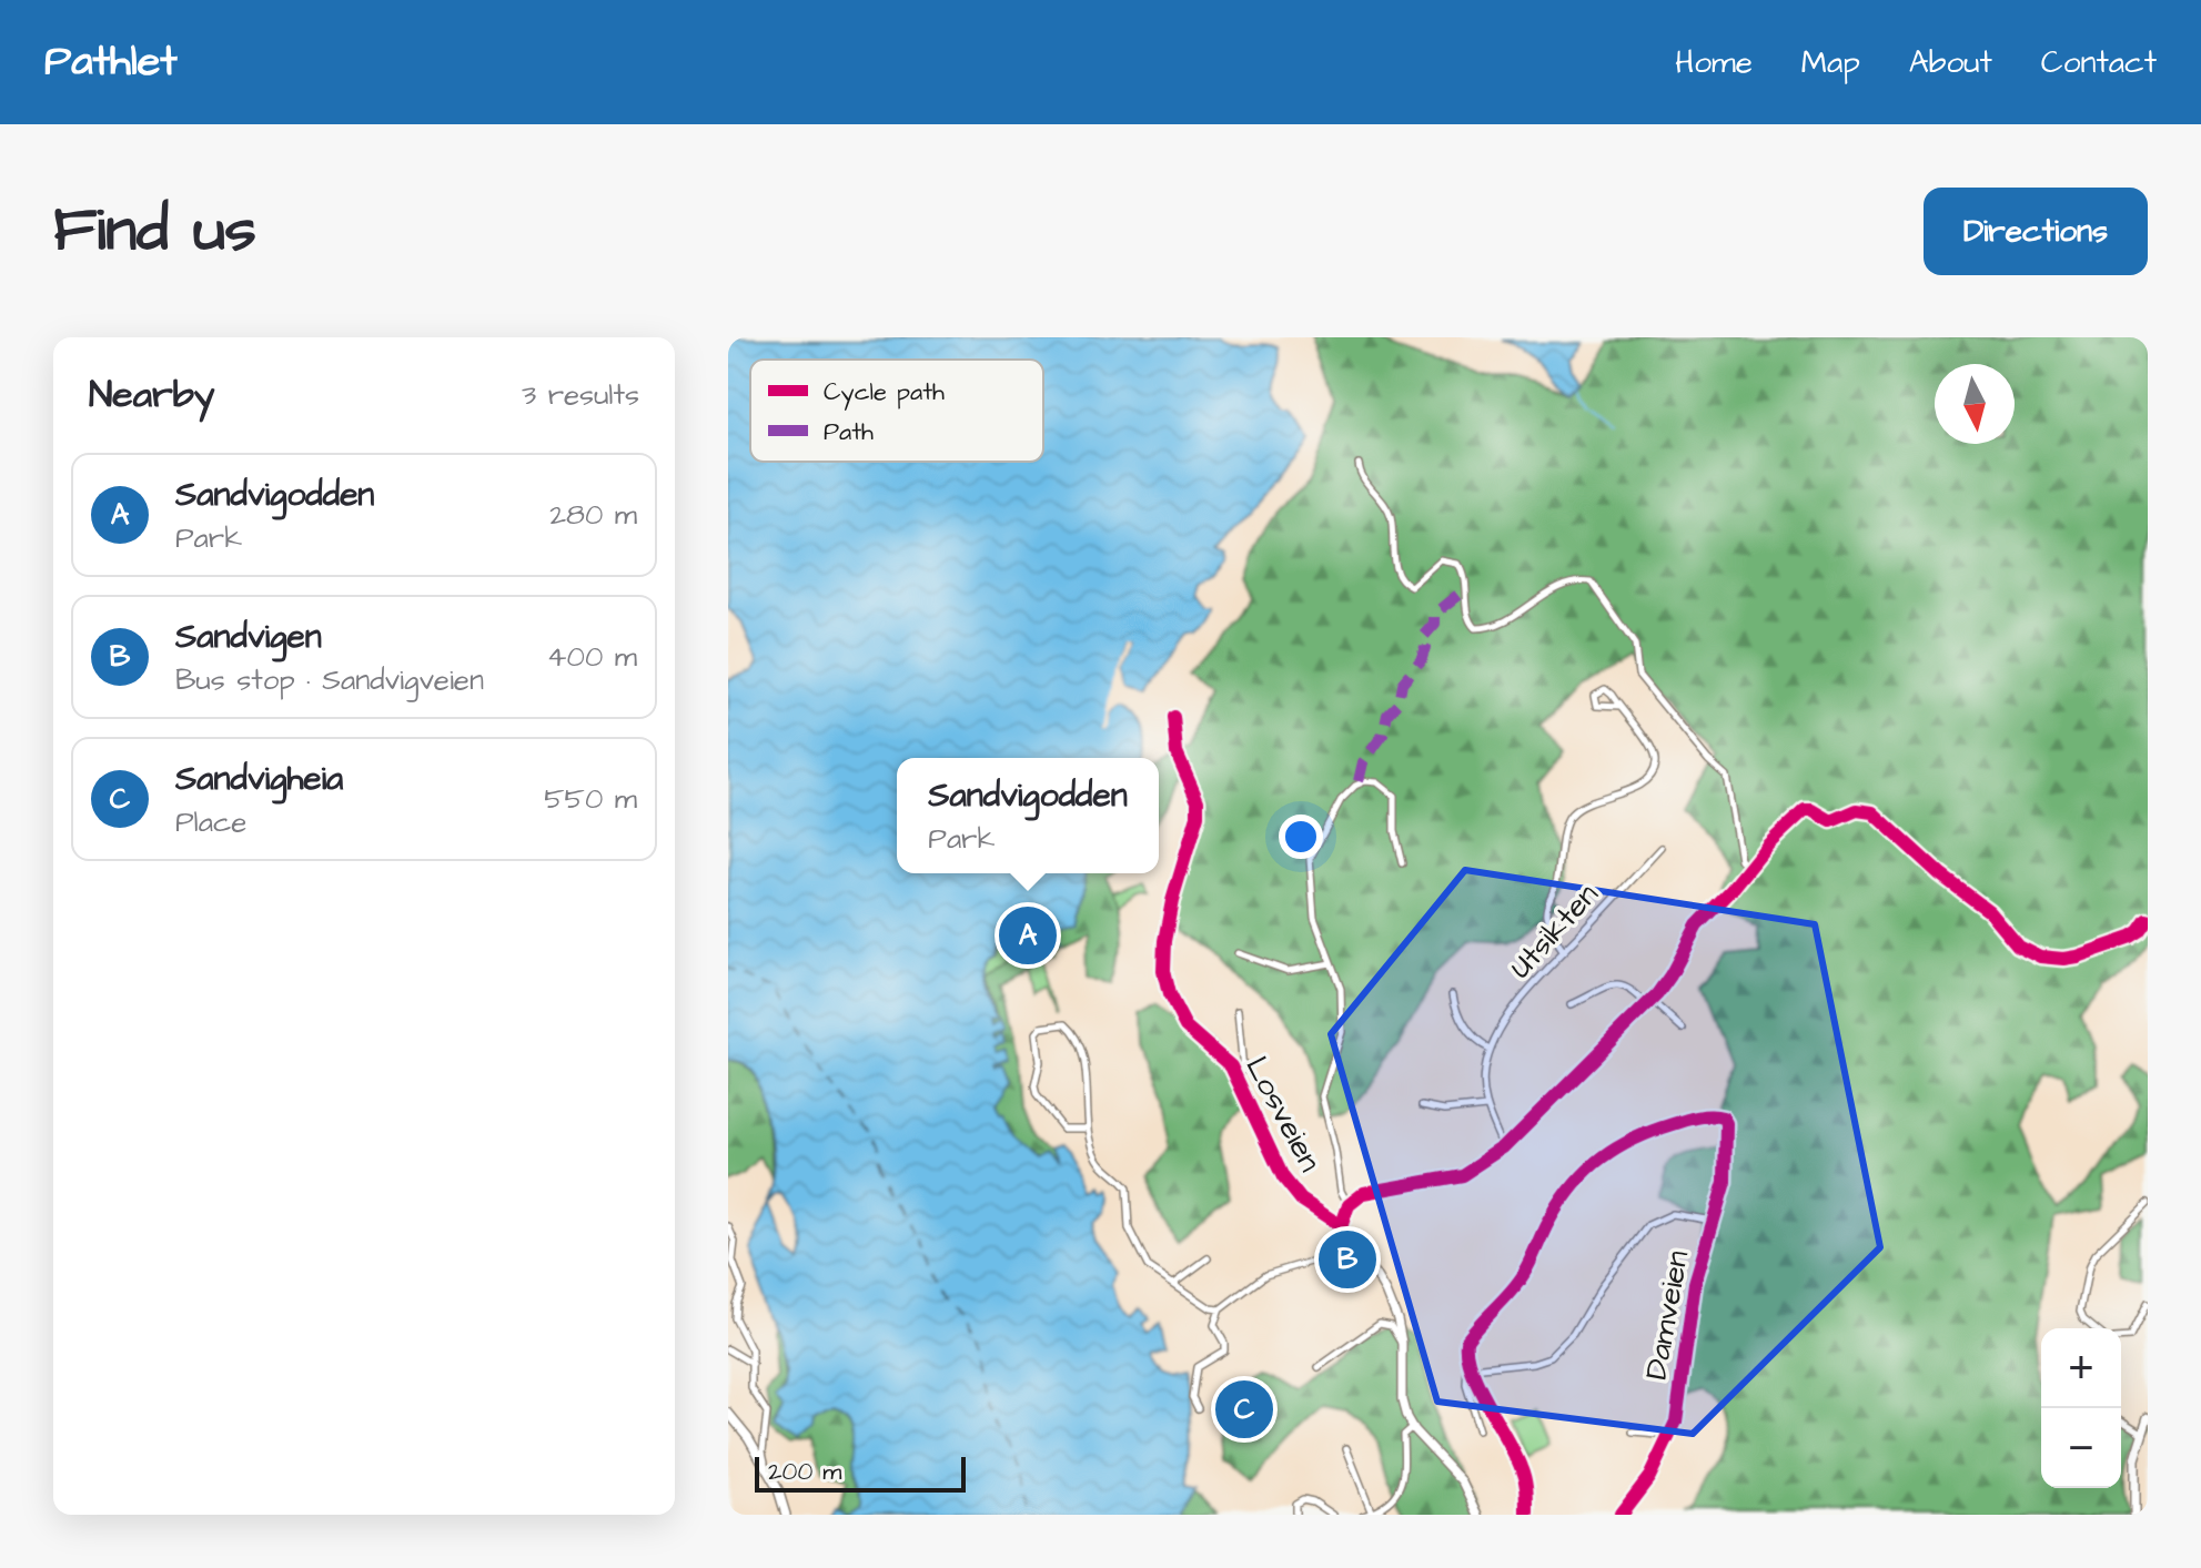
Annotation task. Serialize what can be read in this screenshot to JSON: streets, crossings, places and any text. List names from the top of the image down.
{
  "streets": {
    "street": ["Utsikten", "Losveien", "Damveien"]
  },
  "legend": ["Cycle path", "Path"],
  "scale_bar": "200 m",
  "north": "bottom",
  "page": {
    "header": "Pathlet",
    "nav": [
      "Home",
      "Map",
      "About",
      "Contact"
    ],
    "title": "Find us",
    "buttons": "Directions",
    "heading": ["Nearby", "3 results"],
    "list": [
      {
        "mark": "A",
        "name": "Sandvigodden",
        "note": "Park",
        "value": "280 m"
      },
      {
        "mark": "B",
        "name": "Sandvigen",
        "note": "Bus stop · Sandvigveien",
        "value": "400 m"
      },
      {
        "mark": "C",
        "name": "Sandvigheia",
        "note": "Place",
        "value": "550 m"
      }
    ],
    "popup": ["Sandvigodden", "Park"],
    "pins": ["A", "B", "C"],
    "map_buttons": ["+", "−"],
    "scale": "200 m"
  }
}
